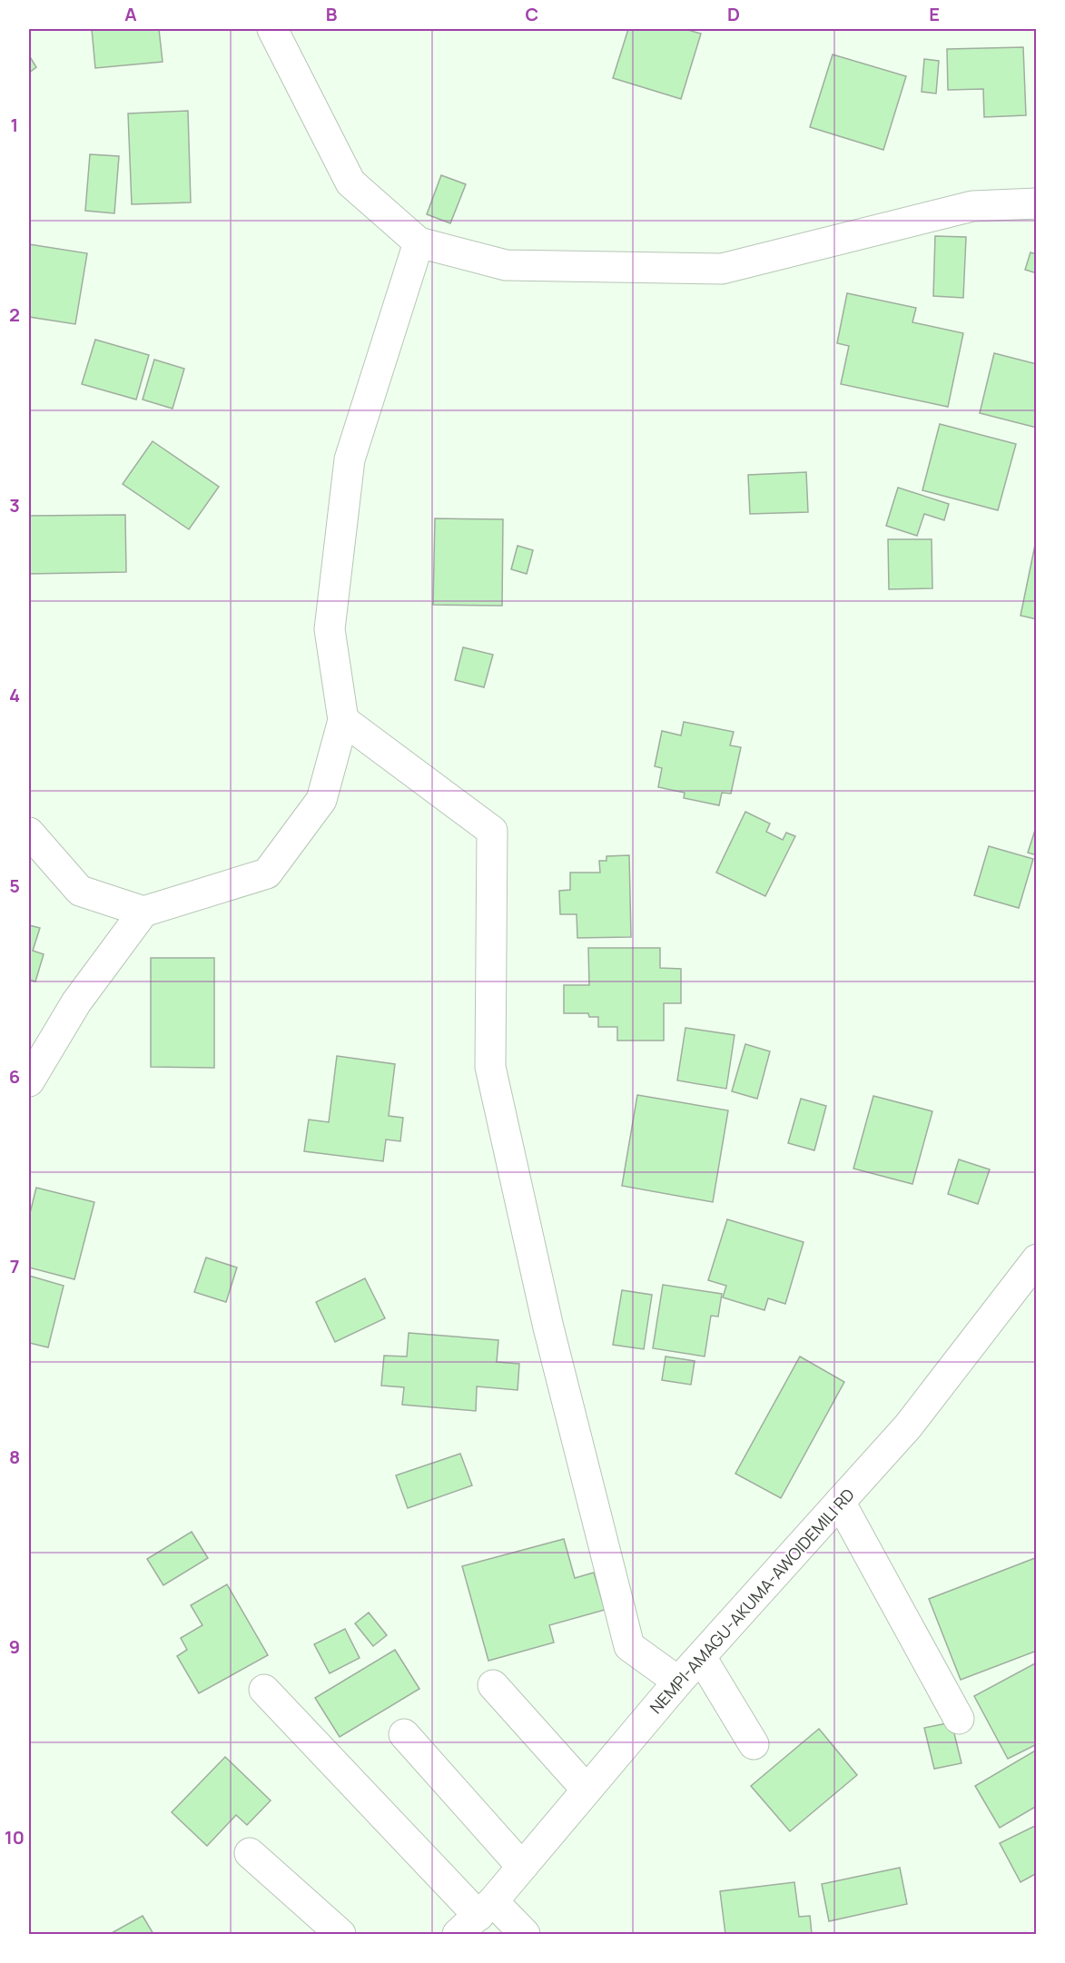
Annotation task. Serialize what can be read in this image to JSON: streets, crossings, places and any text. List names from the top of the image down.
{
  "streets": {
    "street": ["NEMPI-AMAGU-AKUMA-AWOIDEMILI RD"]
  },
  "grid": {
    "columns": [
      "A",
      "B",
      "C",
      "D",
      "E"
    ],
    "rows": [
      "1",
      "2",
      "3",
      "4",
      "5",
      "6",
      "7",
      "8",
      "9",
      "10"
    ]
  }
}
